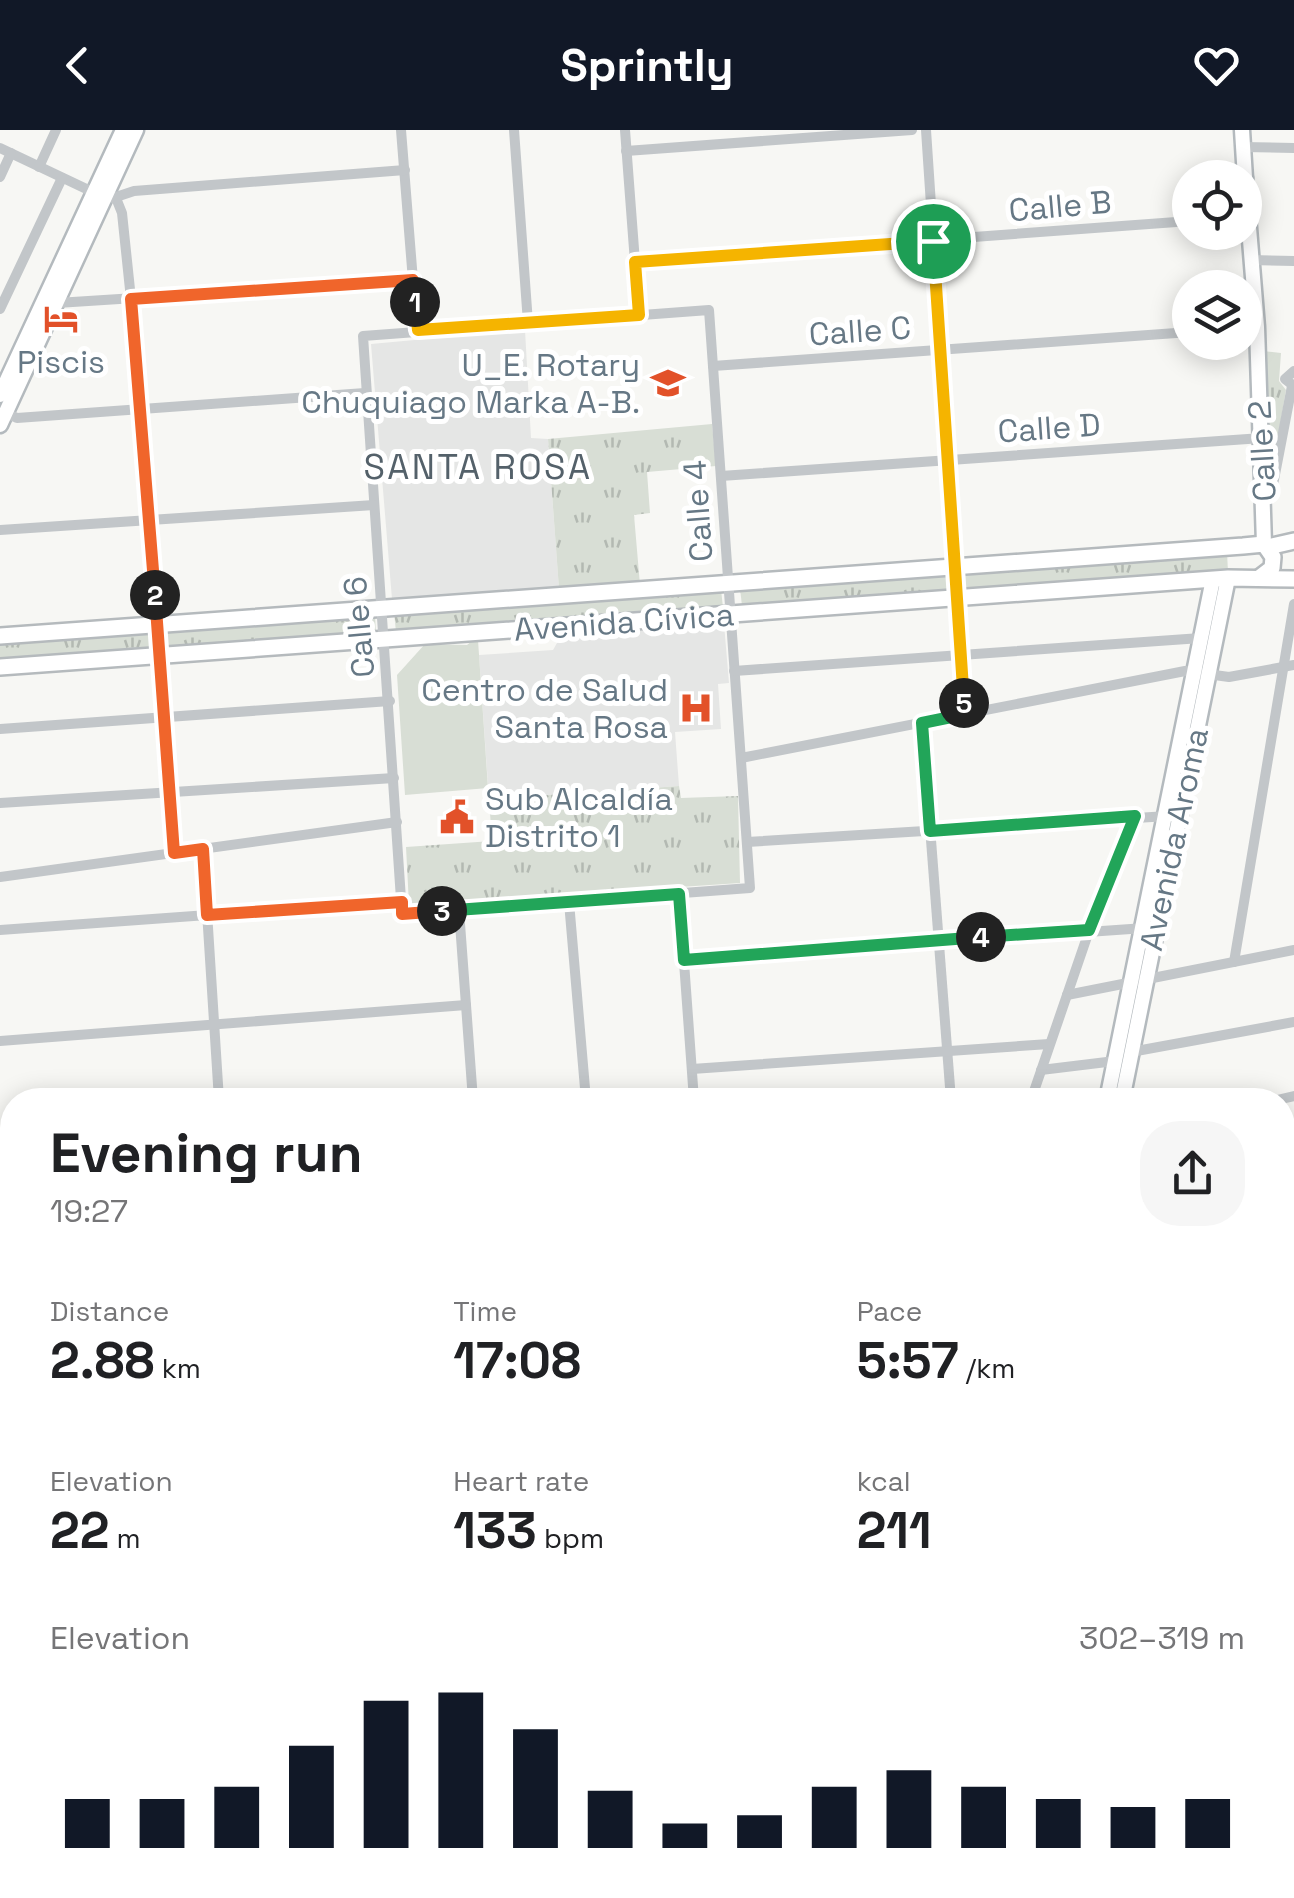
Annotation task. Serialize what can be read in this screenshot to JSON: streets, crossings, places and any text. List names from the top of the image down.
{
  "streets": {
    "main road": ["Avenida Cívica"],
    "street": [
      "Calle B",
      "Calle C",
      "Calle D",
      "Calle 2",
      "Calle 4",
      "Calle 6",
      "Avenida Aroma"
    ]
  },
  "crossings": [
    ["Calle C", "Calle 4"],
    ["Calle D", "Calle 2"],
    ["Calle D", "Calle 4"],
    ["Calle 2", "Avenida Cívica"],
    ["Calle 4", "Avenida Cívica"],
    ["Avenida Cívica", "Calle 6"],
    ["Avenida Cívica", "Avenida Aroma"]
  ],
  "districts": ["SANTA ROSA"],
  "places": {
    "hotel": ["Piscis"],
    "school or university": ["U_E. Rotary Chuquiago Marka A-B."],
    "hospital": ["Centro de Salud Santa Rosa"],
    "public building": ["Sub Alcaldía Distrito 1"]
  },
  "page": {
    "header": "Sprintly",
    "pins": [
      "1",
      "2",
      "5",
      "3",
      "4"
    ],
    "heading": ["Evening run", "19:27"],
    "stats": [
      ["Distance", "2.88 km"],
      ["Time", "17:08"],
      ["Pace", "5:57 /km"],
      ["Elevation", "22 m"],
      ["Heart rate", "133 bpm"],
      ["kcal", "211"]
    ],
    "chart": ["Elevation", "302–319 m"]
  }
}
